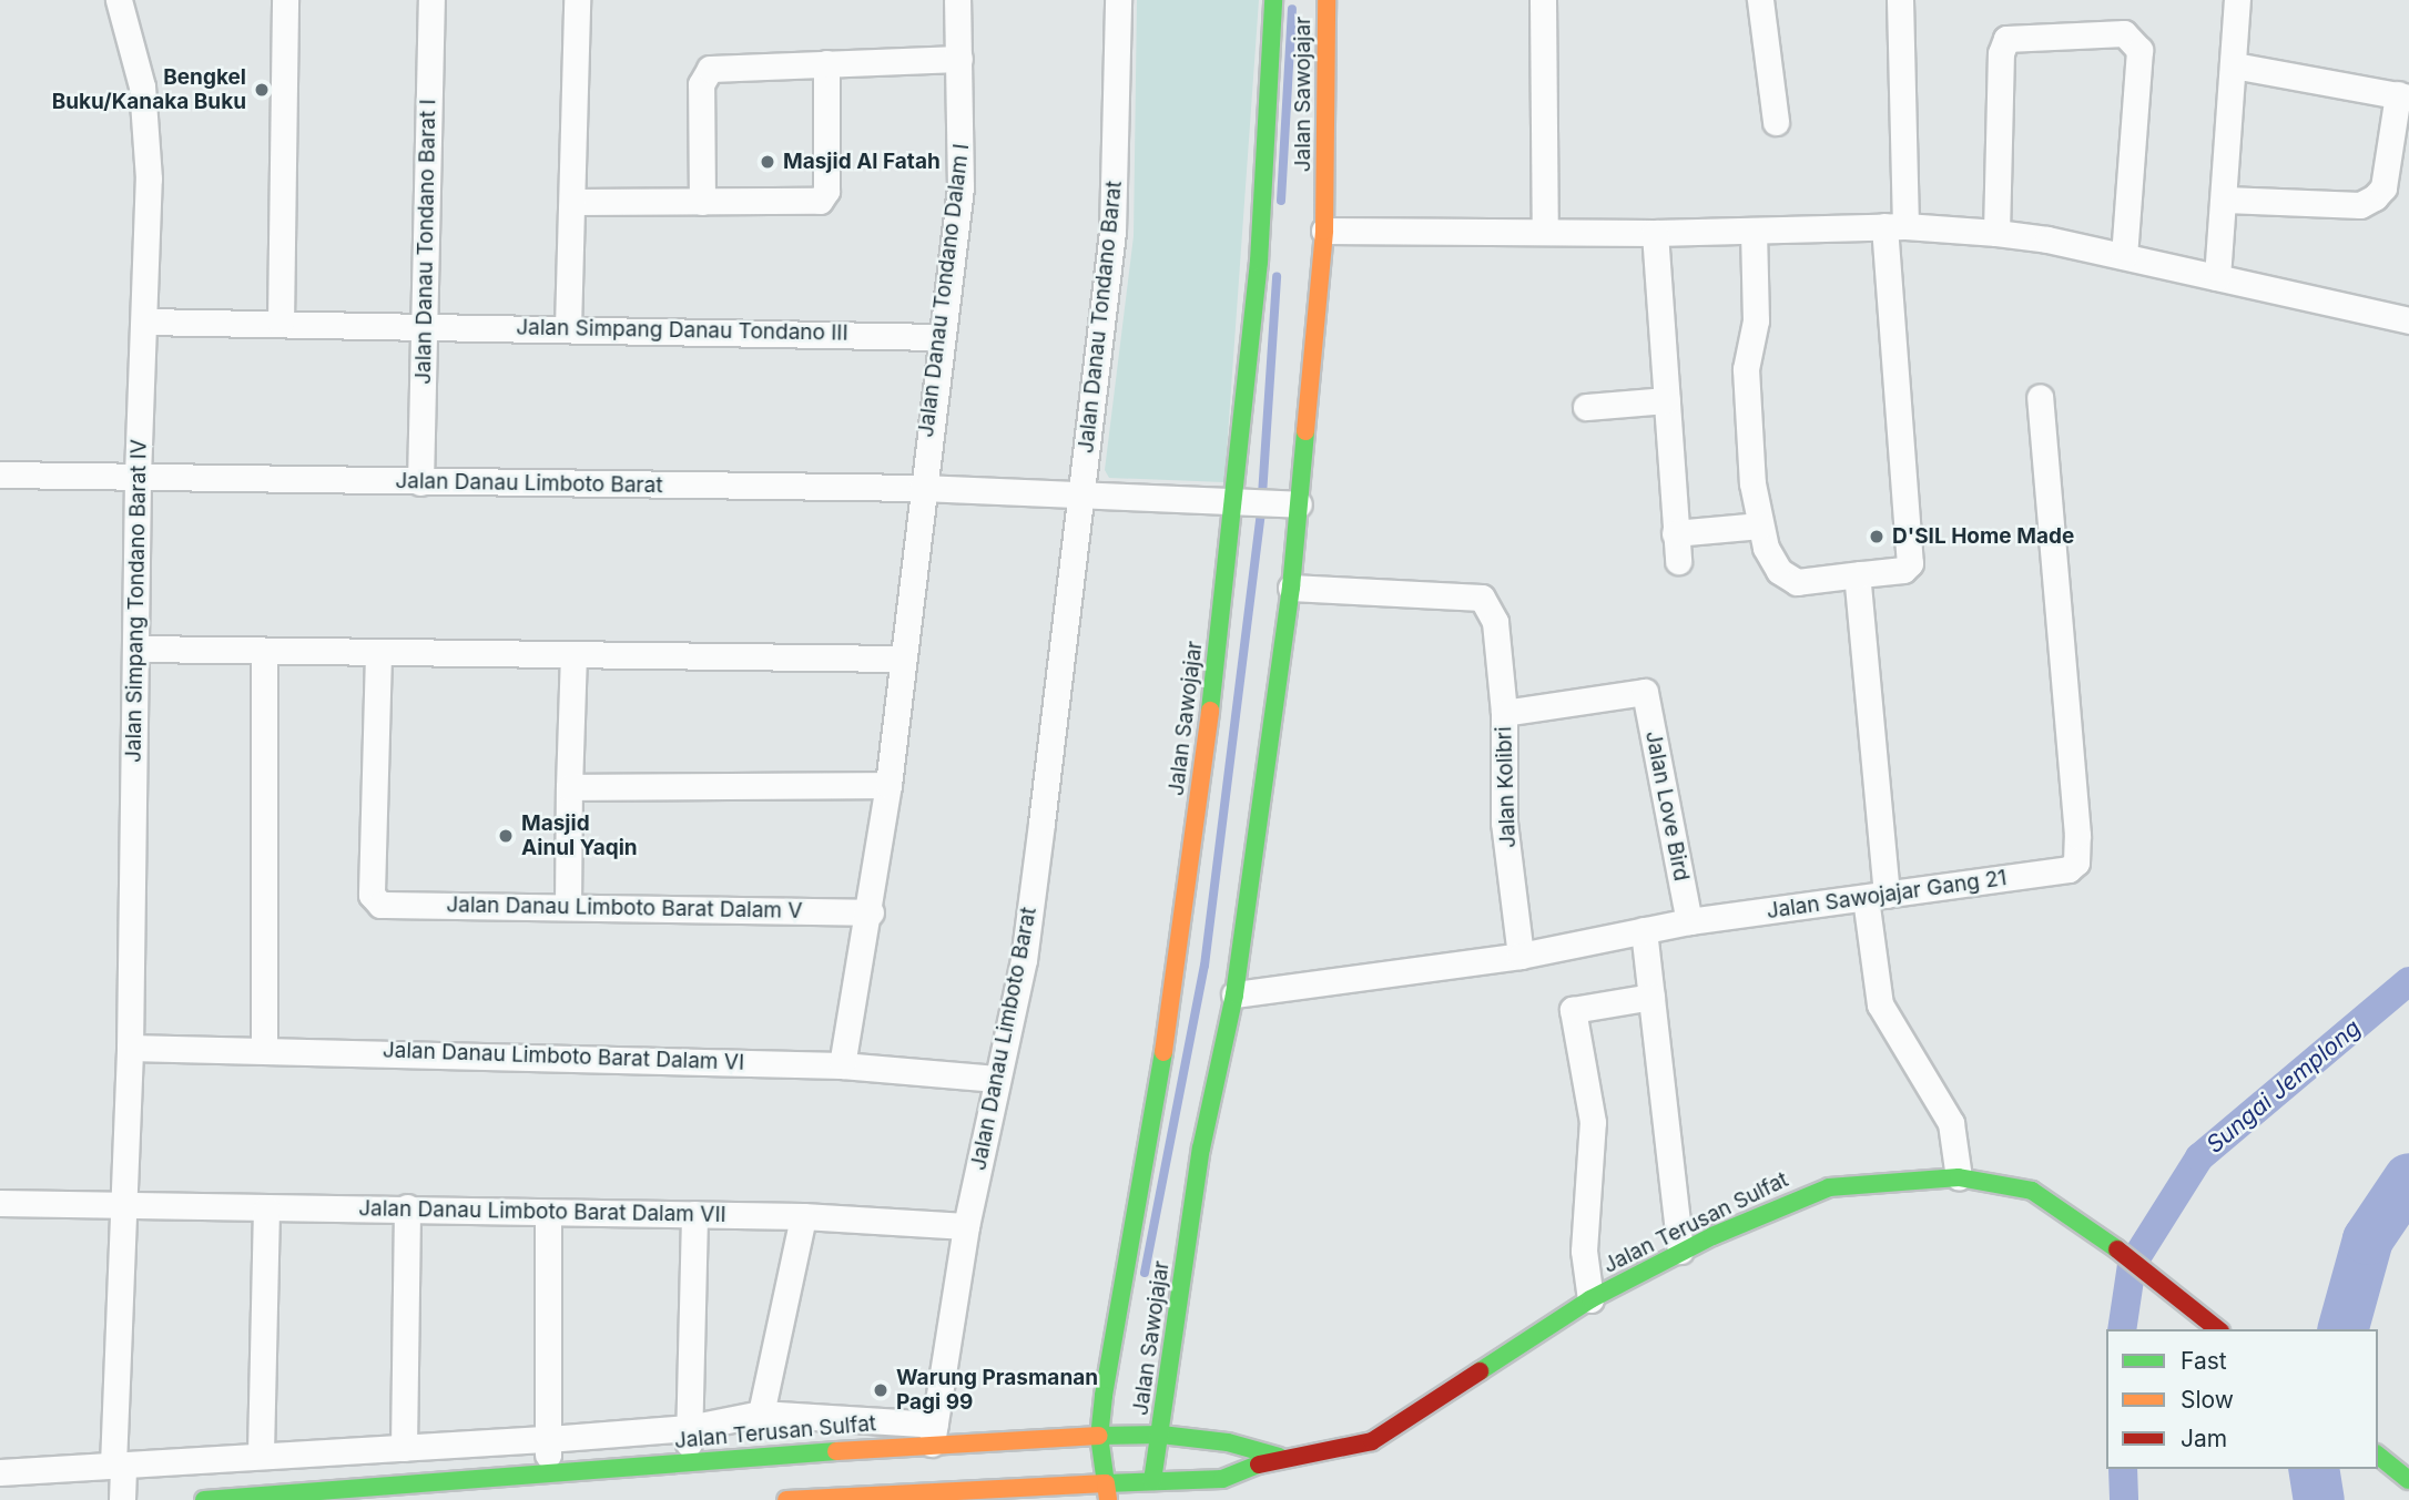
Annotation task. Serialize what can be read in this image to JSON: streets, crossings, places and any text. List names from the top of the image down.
{
  "streets": {
    "main road": ["Jalan Sawojajar", "Jalan Terusan Sulfat"],
    "street": [
      "Jalan Danau Tondano Barat I",
      "Jalan Danau Tondano Dalam I",
      "Jalan Danau Tondano Barat",
      "Jalan Simpang Danau Tondano III",
      "Jalan Danau Limboto Barat",
      "Jalan Simpang Tondano Barat IV",
      "Jalan Kolibri",
      "Jalan Love Bird",
      "Jalan Sawojajar Gang 21",
      "Jalan Danau Limboto Barat Dalam V",
      "Jalan Danau Limboto Barat Dalam VI",
      "Jalan Danau Limboto Barat Dalam VII"
    ]
  },
  "crossings": [
    ["Jalan Sawojajar", "Jalan Danau Limboto Barat"],
    ["Jalan Sawojajar", "Jalan Sawojajar Gang 21"],
    ["Jalan Sawojajar", "Jalan Terusan Sulfat"],
    ["Jalan Danau Tondano Barat I", "Jalan Simpang Danau Tondano III"],
    ["Jalan Danau Tondano Barat I", "Jalan Danau Limboto Barat"],
    ["Jalan Danau Tondano Dalam I", "Jalan Simpang Danau Tondano III"],
    ["Jalan Danau Tondano Dalam I", "Jalan Danau Limboto Barat"],
    ["Jalan Danau Tondano Barat", "Jalan Danau Limboto Barat"],
    ["Jalan Simpang Danau Tondano III", "Jalan Simpang Tondano Barat IV"],
    ["Jalan Danau Limboto Barat", "Jalan Simpang Tondano Barat IV"],
    ["Jalan Danau Limboto Barat", "Jalan Danau Limboto Barat Dalam VI"],
    ["Jalan Danau Limboto Barat", "Jalan Danau Limboto Barat Dalam VII"],
    ["Jalan Danau Limboto Barat", "Jalan Terusan Sulfat"],
    ["Jalan Simpang Tondano Barat IV", "Jalan Danau Limboto Barat Dalam VI"],
    ["Jalan Simpang Tondano Barat IV", "Jalan Danau Limboto Barat Dalam VII"],
    ["Jalan Kolibri", "Jalan Love Bird"],
    ["Jalan Kolibri", "Jalan Sawojajar Gang 21"],
    ["Jalan Love Bird", "Jalan Sawojajar Gang 21"]
  ],
  "water": ["Sungai Jemplong"],
  "places": [
    "Bengkel Buku/Kanaka Buku",
    "Masjid Al Fatah",
    "D'SIL Home Made",
    "Masjid Ainul Yaqin",
    "Warung Prasmanan Pagi 99"
  ],
  "legend": ["Fast", "Slow", "Jam"]
}
